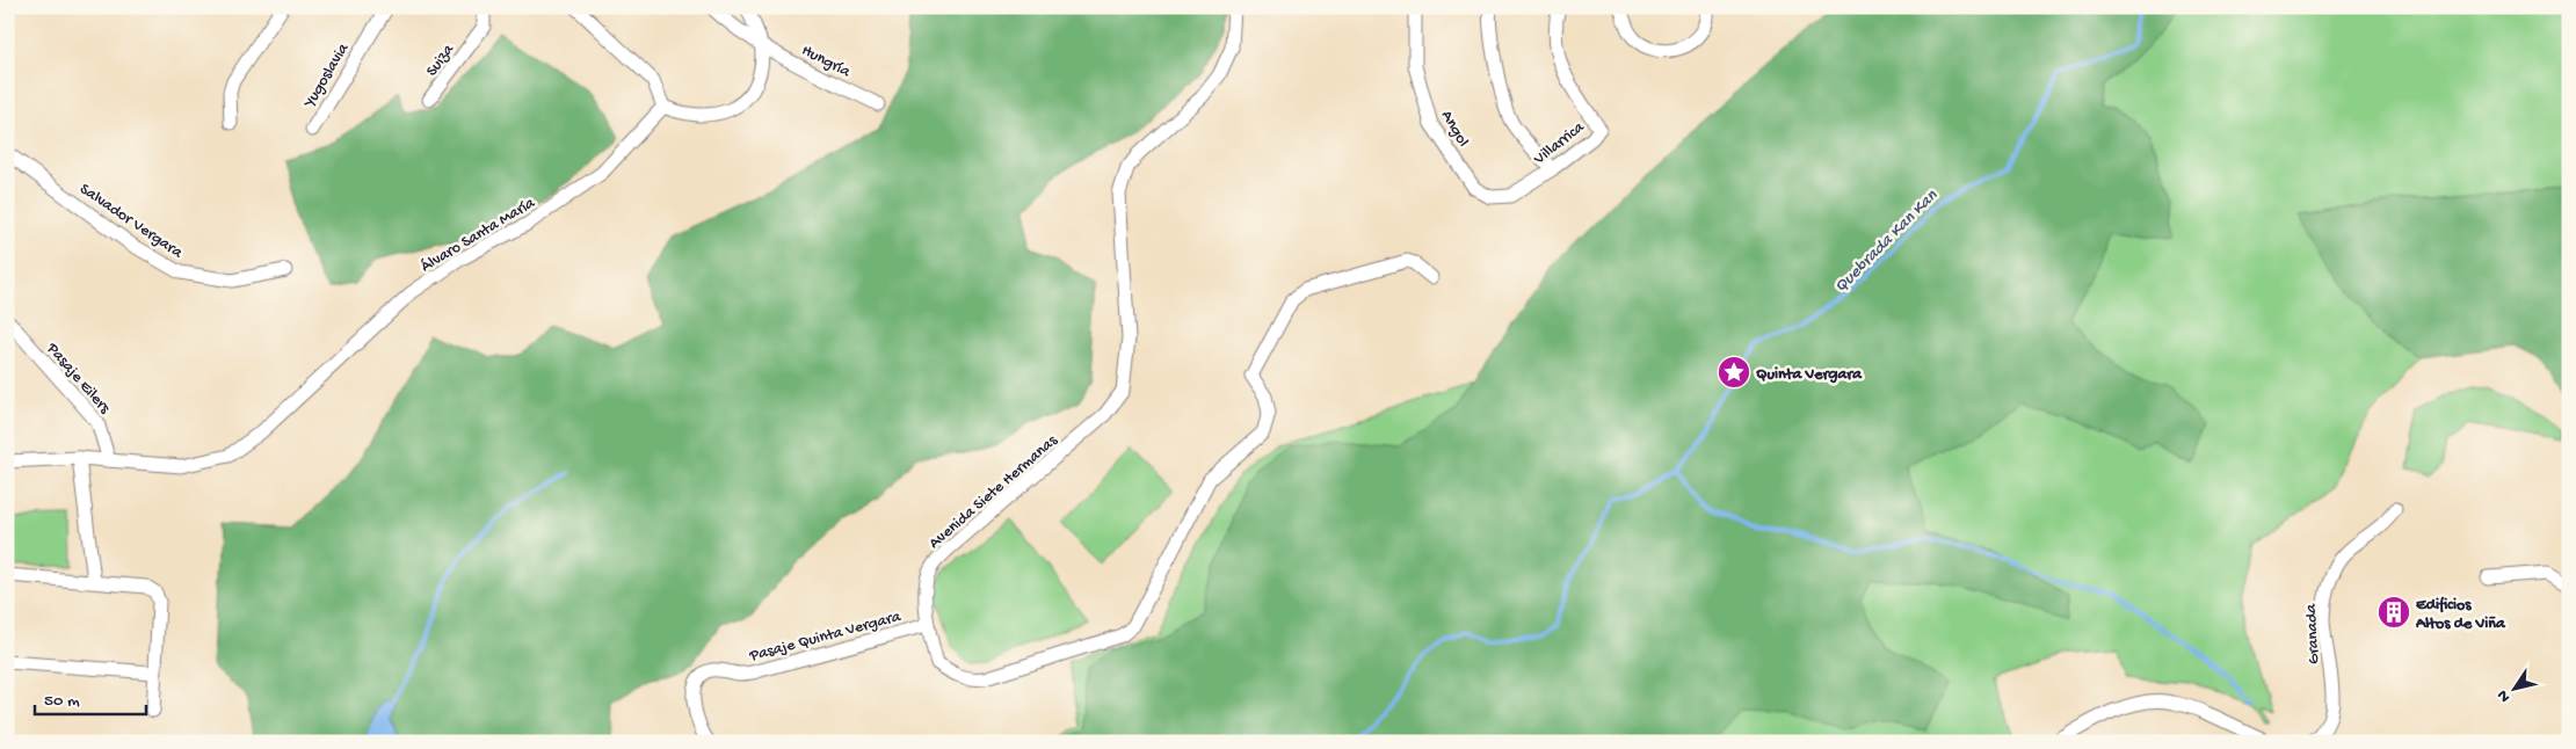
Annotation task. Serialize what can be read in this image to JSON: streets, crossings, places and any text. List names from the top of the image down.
{
  "streets": {
    "street": [
      "Suiza",
      "Hungría",
      "Yugoslavia",
      "Angol",
      "Villarrica",
      "Salvador Vergara",
      "Álvaro Santa María",
      "Pasaje Eilers",
      "Avenida Siete Hermanas",
      "Pasaje Quinta Vergara",
      "Granada"
    ]
  },
  "crossings": [
    ["Angol", "Villarrica"],
    ["Álvaro Santa María", "Pasaje Eilers"],
    ["Avenida Siete Hermanas", "Pasaje Quinta Vergara"]
  ],
  "water": ["Quebrada Kan Kan"],
  "places": {
    "place": ["Quinta Vergara"],
    "building": ["Edificios Altos de Viña"]
  },
  "scale_bar": "50 m",
  "north": "bottom left"
}
